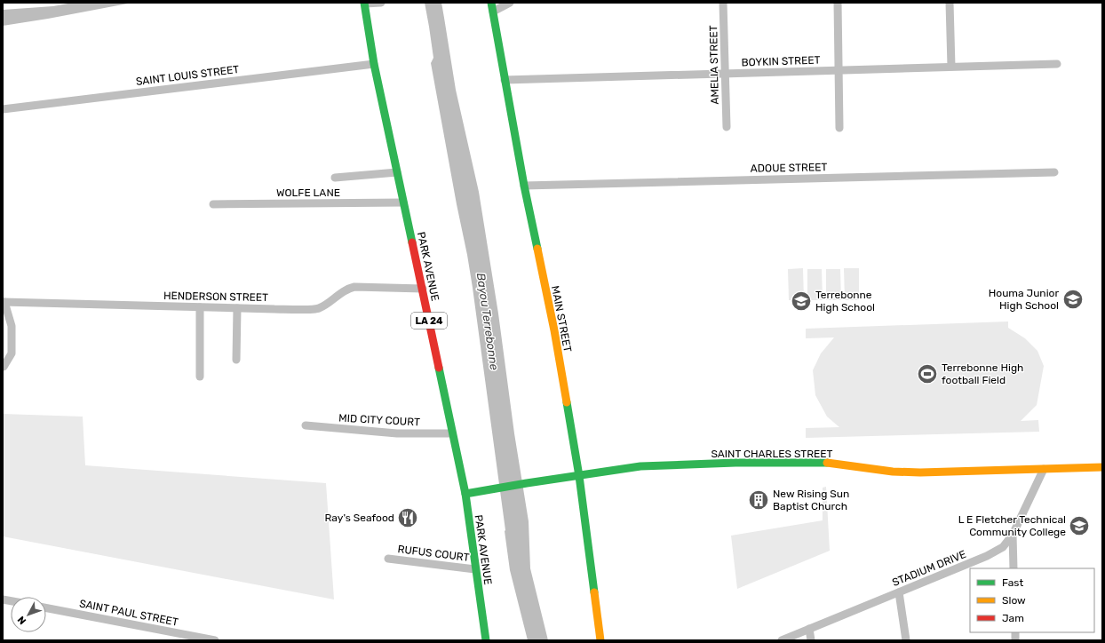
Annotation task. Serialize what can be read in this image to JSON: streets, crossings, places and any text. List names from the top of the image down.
{
  "streets": {
    "main road": [
      "PARK AVENUE",
      "MAIN STREET",
      "LA 24",
      "SAINT CHARLES STREET"
    ],
    "street": [
      "BOYKIN STREET",
      "AMELIA STREET",
      "SAINT LOUIS STREET",
      "ADOUE STREET",
      "WOLFE LANE",
      "HENDERSON STREET",
      "MID CITY COURT",
      "RUFUS COURT",
      "STADIUM DRIVE",
      "SAINT PAUL STREET"
    ]
  },
  "crossings": [
    ["BOYKIN STREET", "AMELIA STREET"],
    ["BOYKIN STREET", "MAIN STREET"],
    ["SAINT LOUIS STREET", "PARK AVENUE"],
    ["ADOUE STREET", "MAIN STREET"],
    ["WOLFE LANE", "PARK AVENUE"],
    ["PARK AVENUE", "HENDERSON STREET"],
    ["PARK AVENUE", "MID CITY COURT"],
    ["PARK AVENUE", "SAINT CHARLES STREET"],
    ["PARK AVENUE", "RUFUS COURT"],
    ["MAIN STREET", "SAINT CHARLES STREET"],
    ["SAINT CHARLES STREET", "STADIUM DRIVE"]
  ],
  "water": ["Bayou Terrebonne"],
  "places": {
    "school or university": ["Houma Junior High School", "Terrebonne High School", "L E Fletcher Technical Community College"],
    "sports": ["Terrebonne High football Field"],
    "building": ["New Rising Sun Baptist Church"],
    "restaurant": ["Ray's Seafood"]
  },
  "legend": ["Fast", "Slow", "Jam"],
  "north": "bottom left"
}
